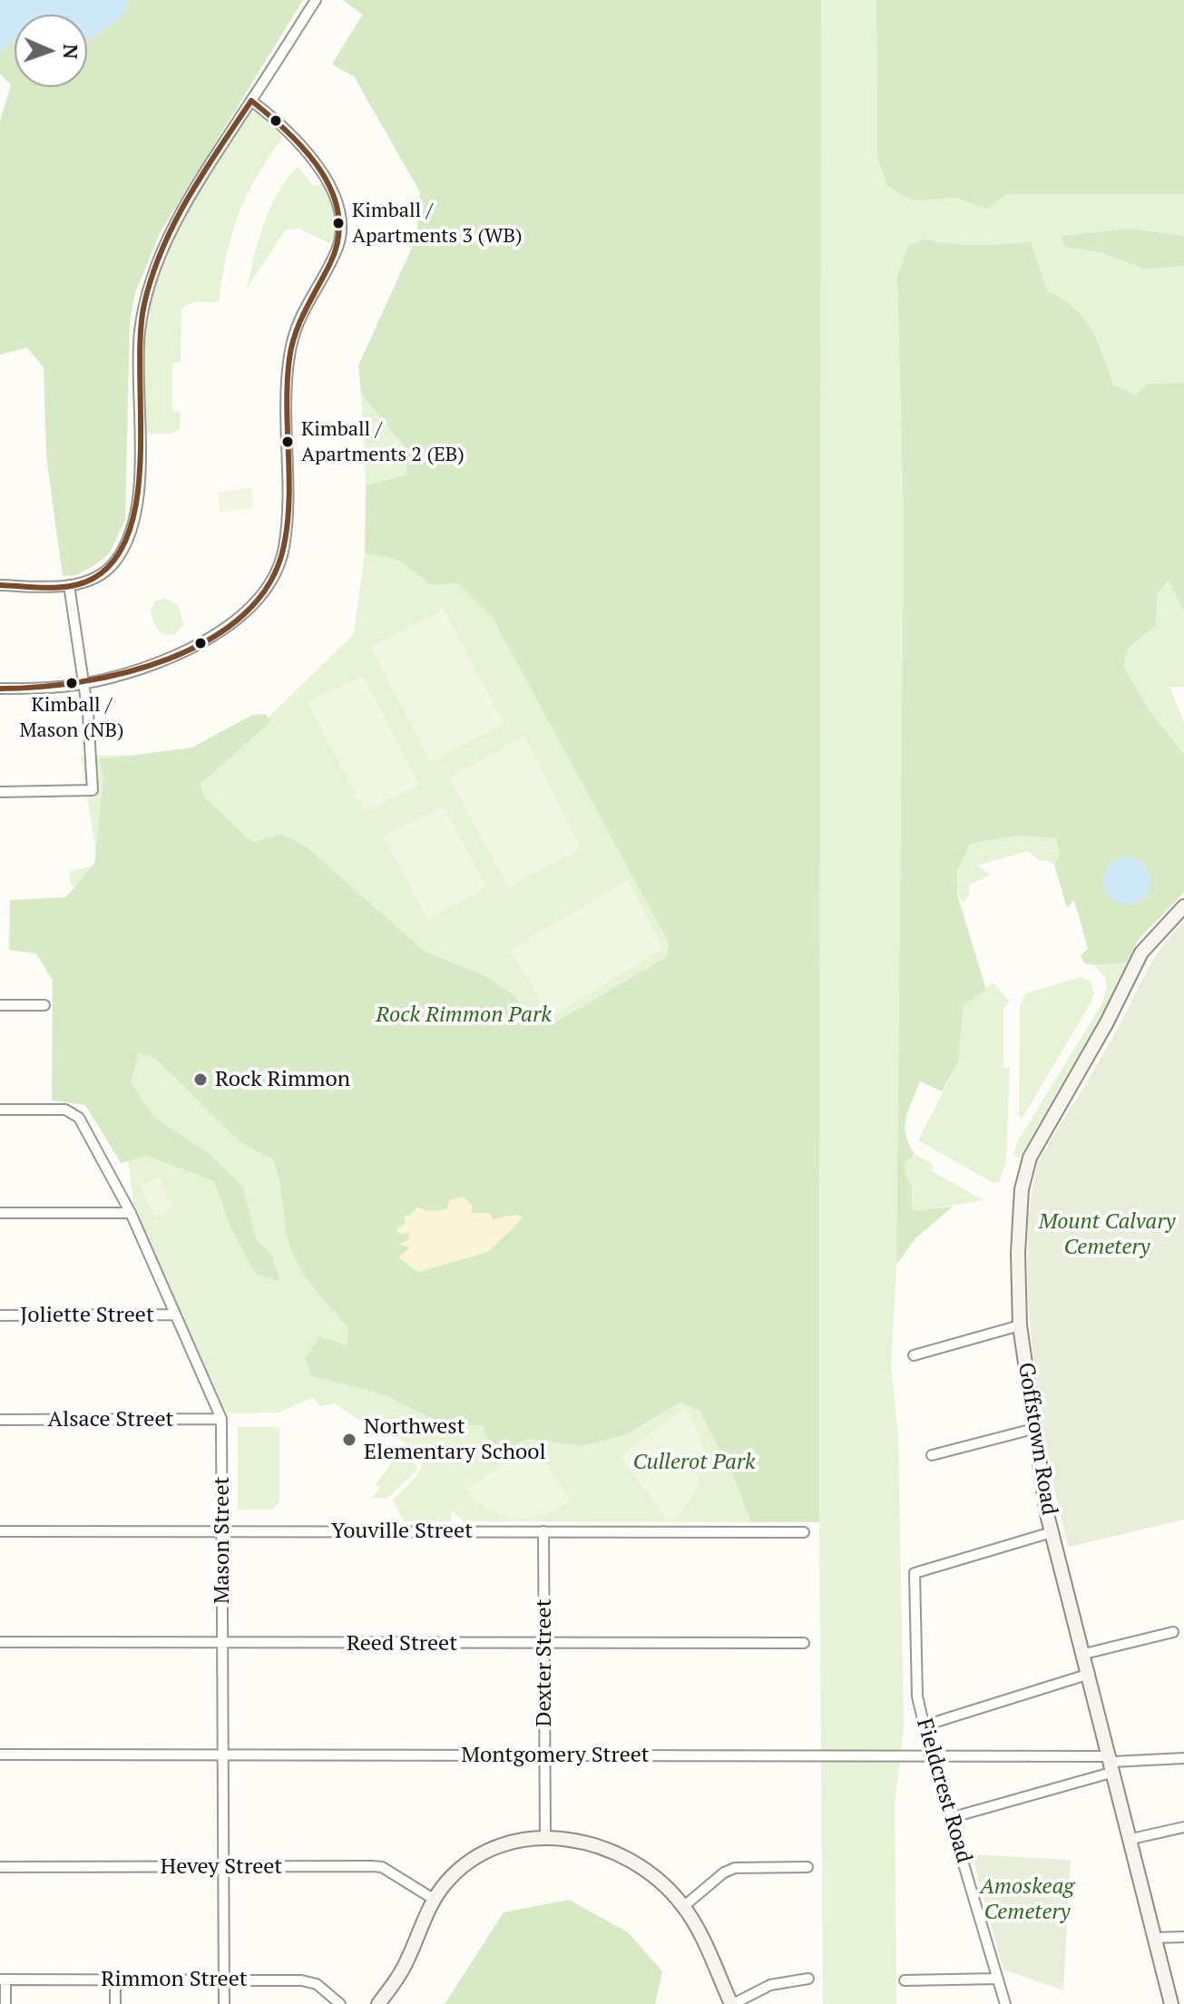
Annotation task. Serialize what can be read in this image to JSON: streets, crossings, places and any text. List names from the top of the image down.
{
  "streets": {
    "main road": ["Goffstown Road"],
    "street": [
      "Joliette Street",
      "Alsace Street",
      "Youville Street",
      "Mason Street",
      "Reed Street",
      "Dexter Street",
      "Montgomery Street",
      "Fieldcrest Road",
      "Hevey Street",
      "Rimmon Street"
    ]
  },
  "crossings": [
    ["Joliette Street", "Mason Street"],
    ["Alsace Street", "Mason Street"],
    ["Goffstown Road", "Montgomery Street"],
    ["Goffstown Road", "Fieldcrest Road"],
    ["Youville Street", "Mason Street"],
    ["Youville Street", "Dexter Street"],
    ["Mason Street", "Reed Street"],
    ["Mason Street", "Montgomery Street"],
    ["Mason Street", "Hevey Street"],
    ["Mason Street", "Rimmon Street"],
    ["Reed Street", "Dexter Street"],
    ["Dexter Street", "Montgomery Street"],
    ["Montgomery Street", "Fieldcrest Road"]
  ],
  "parks": [
    "Rock Rimmon Park",
    "Mount Calvary Cemetery",
    "Cullerot Park",
    "Amoskeag Cemetery"
  ],
  "places": [
    "Kimball / Apartments 3 (WB)",
    "Kimball / Apartments 2 (EB)",
    "Kimball / Mason (NB)",
    "Rock Rimmon",
    "Northwest Elementary School"
  ],
  "north": "right"
}
